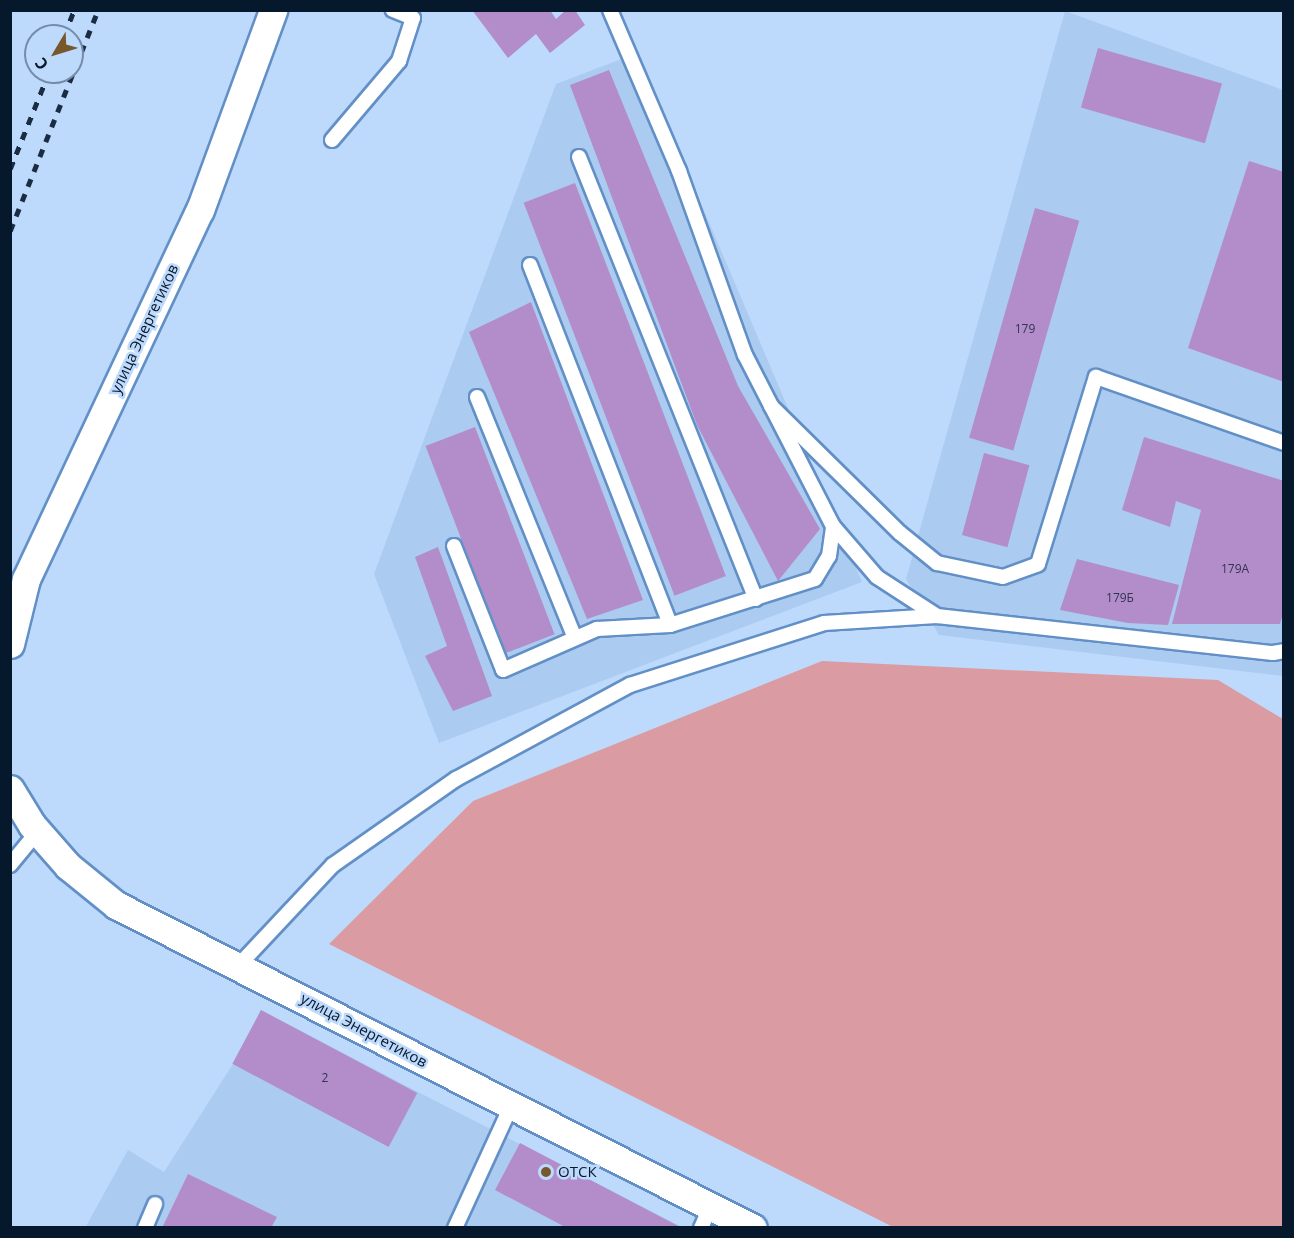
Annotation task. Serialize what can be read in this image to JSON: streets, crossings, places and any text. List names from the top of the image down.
{
  "streets": {
    "street": ["улица Энергетиков"]
  },
  "places": ["ОТСК"],
  "house_numbers": [
    "179",
    "179А",
    "179Б",
    "2"
  ],
  "north": "bottom left"
}
